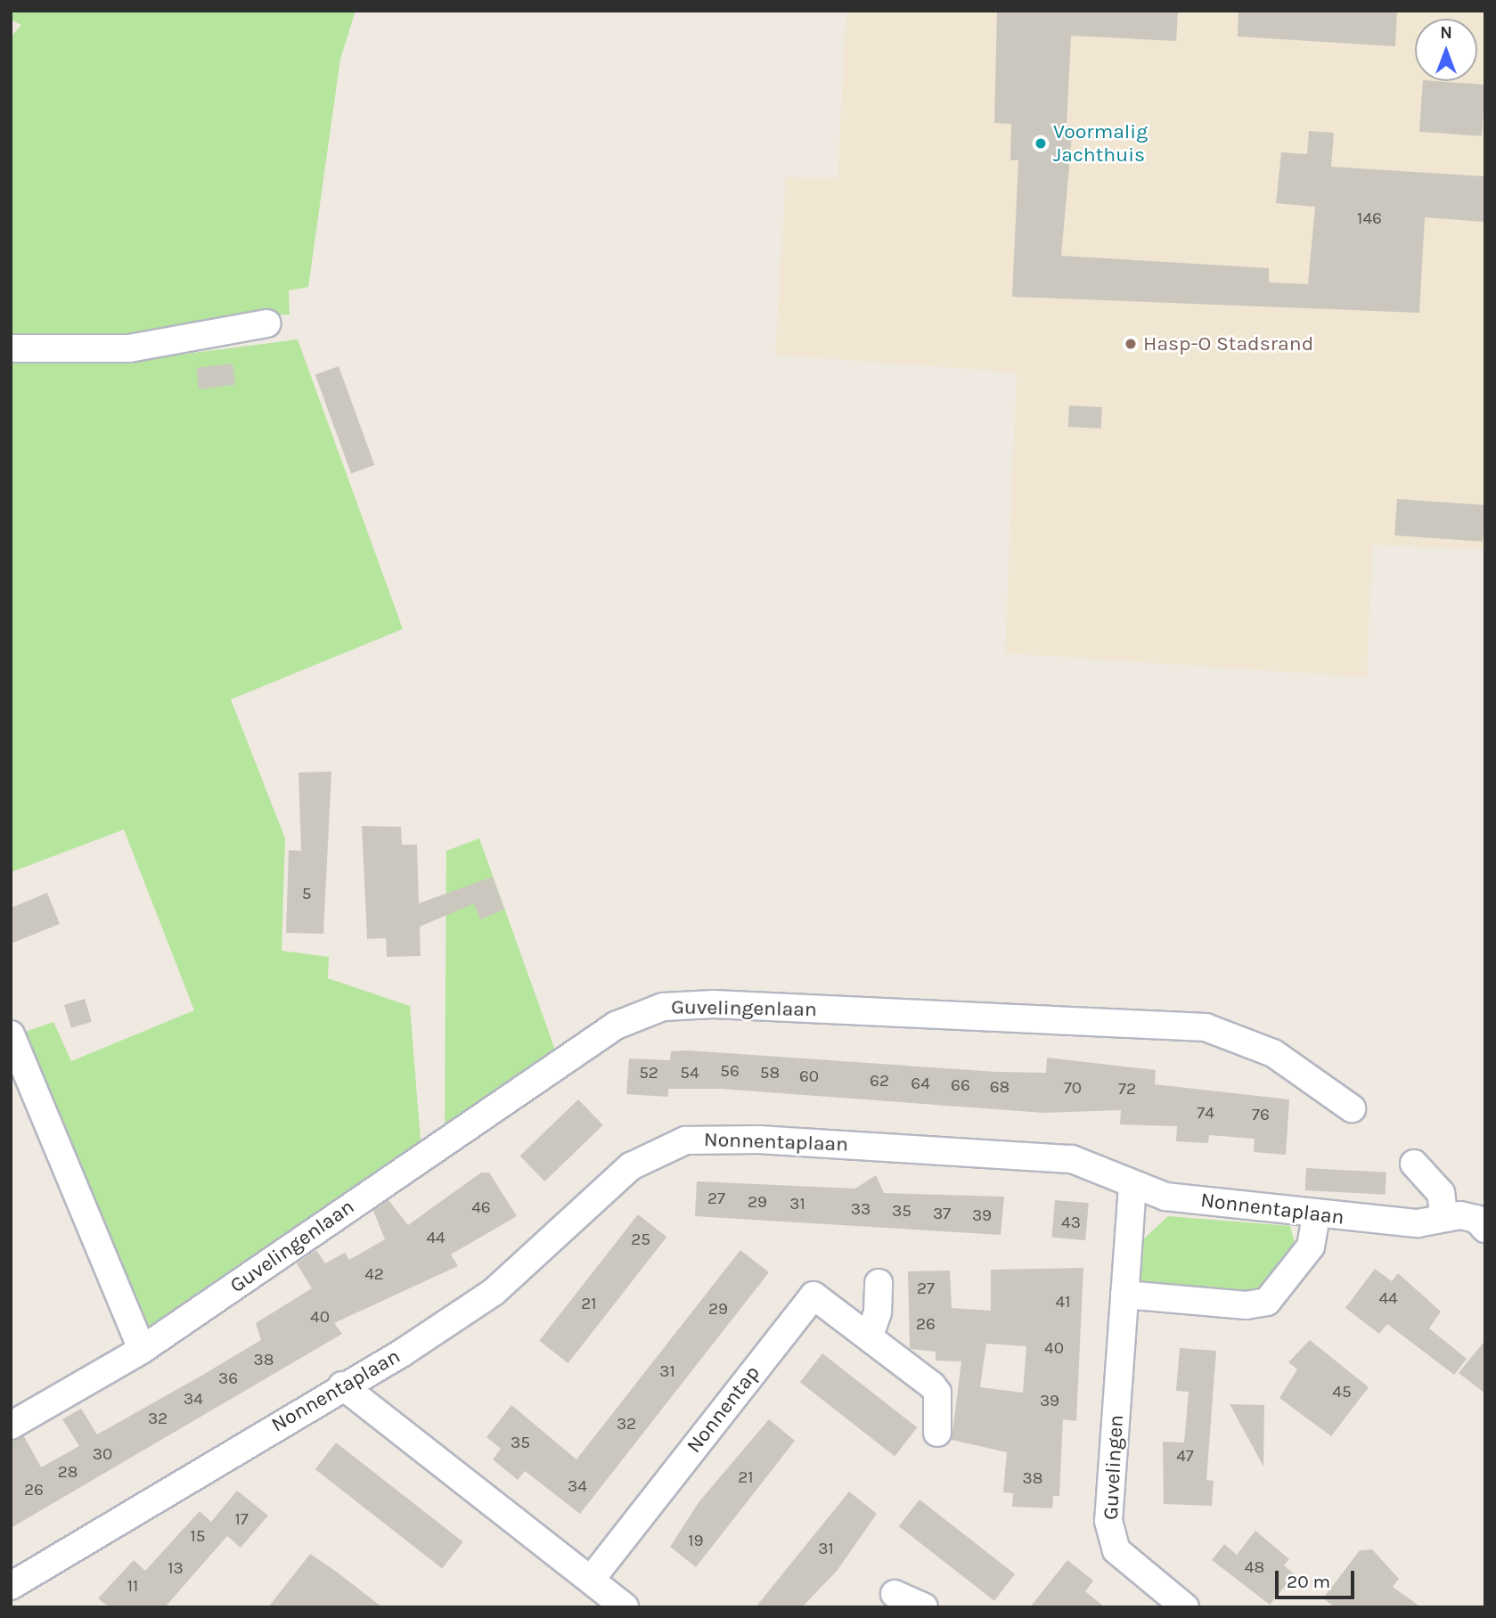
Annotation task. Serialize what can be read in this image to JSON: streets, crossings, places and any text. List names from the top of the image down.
{
  "streets": {
    "street": [
      "Guvelingenlaan",
      "Nonnentaplaan",
      "Nonnentap",
      "Guvelingen"
    ]
  },
  "crossings": [
    ["Nonnentaplaan", "Guvelingen"]
  ],
  "places": ["Voormalig Jachthuis", "Hasp-O Stadsrand"],
  "house_numbers": [
    "146",
    "5",
    "56",
    "52",
    "54",
    "58",
    "60",
    "62",
    "64",
    "66",
    "68",
    "70",
    "72",
    "74",
    "76",
    "27",
    "29",
    "31",
    "46",
    "33",
    "35",
    "37",
    "39",
    "43",
    "44",
    "25",
    "42",
    "27",
    "44",
    "41",
    "21",
    "29",
    "40",
    "26",
    "40",
    "38",
    "31",
    "36",
    "45",
    "34",
    "39",
    "32",
    "32",
    "35",
    "30",
    "47",
    "28",
    "21",
    "38",
    "34",
    "26",
    "17",
    "15",
    "19",
    "31",
    "48",
    "13",
    "11"
  ],
  "scale_bar": "20 m",
  "north": "top"
}
